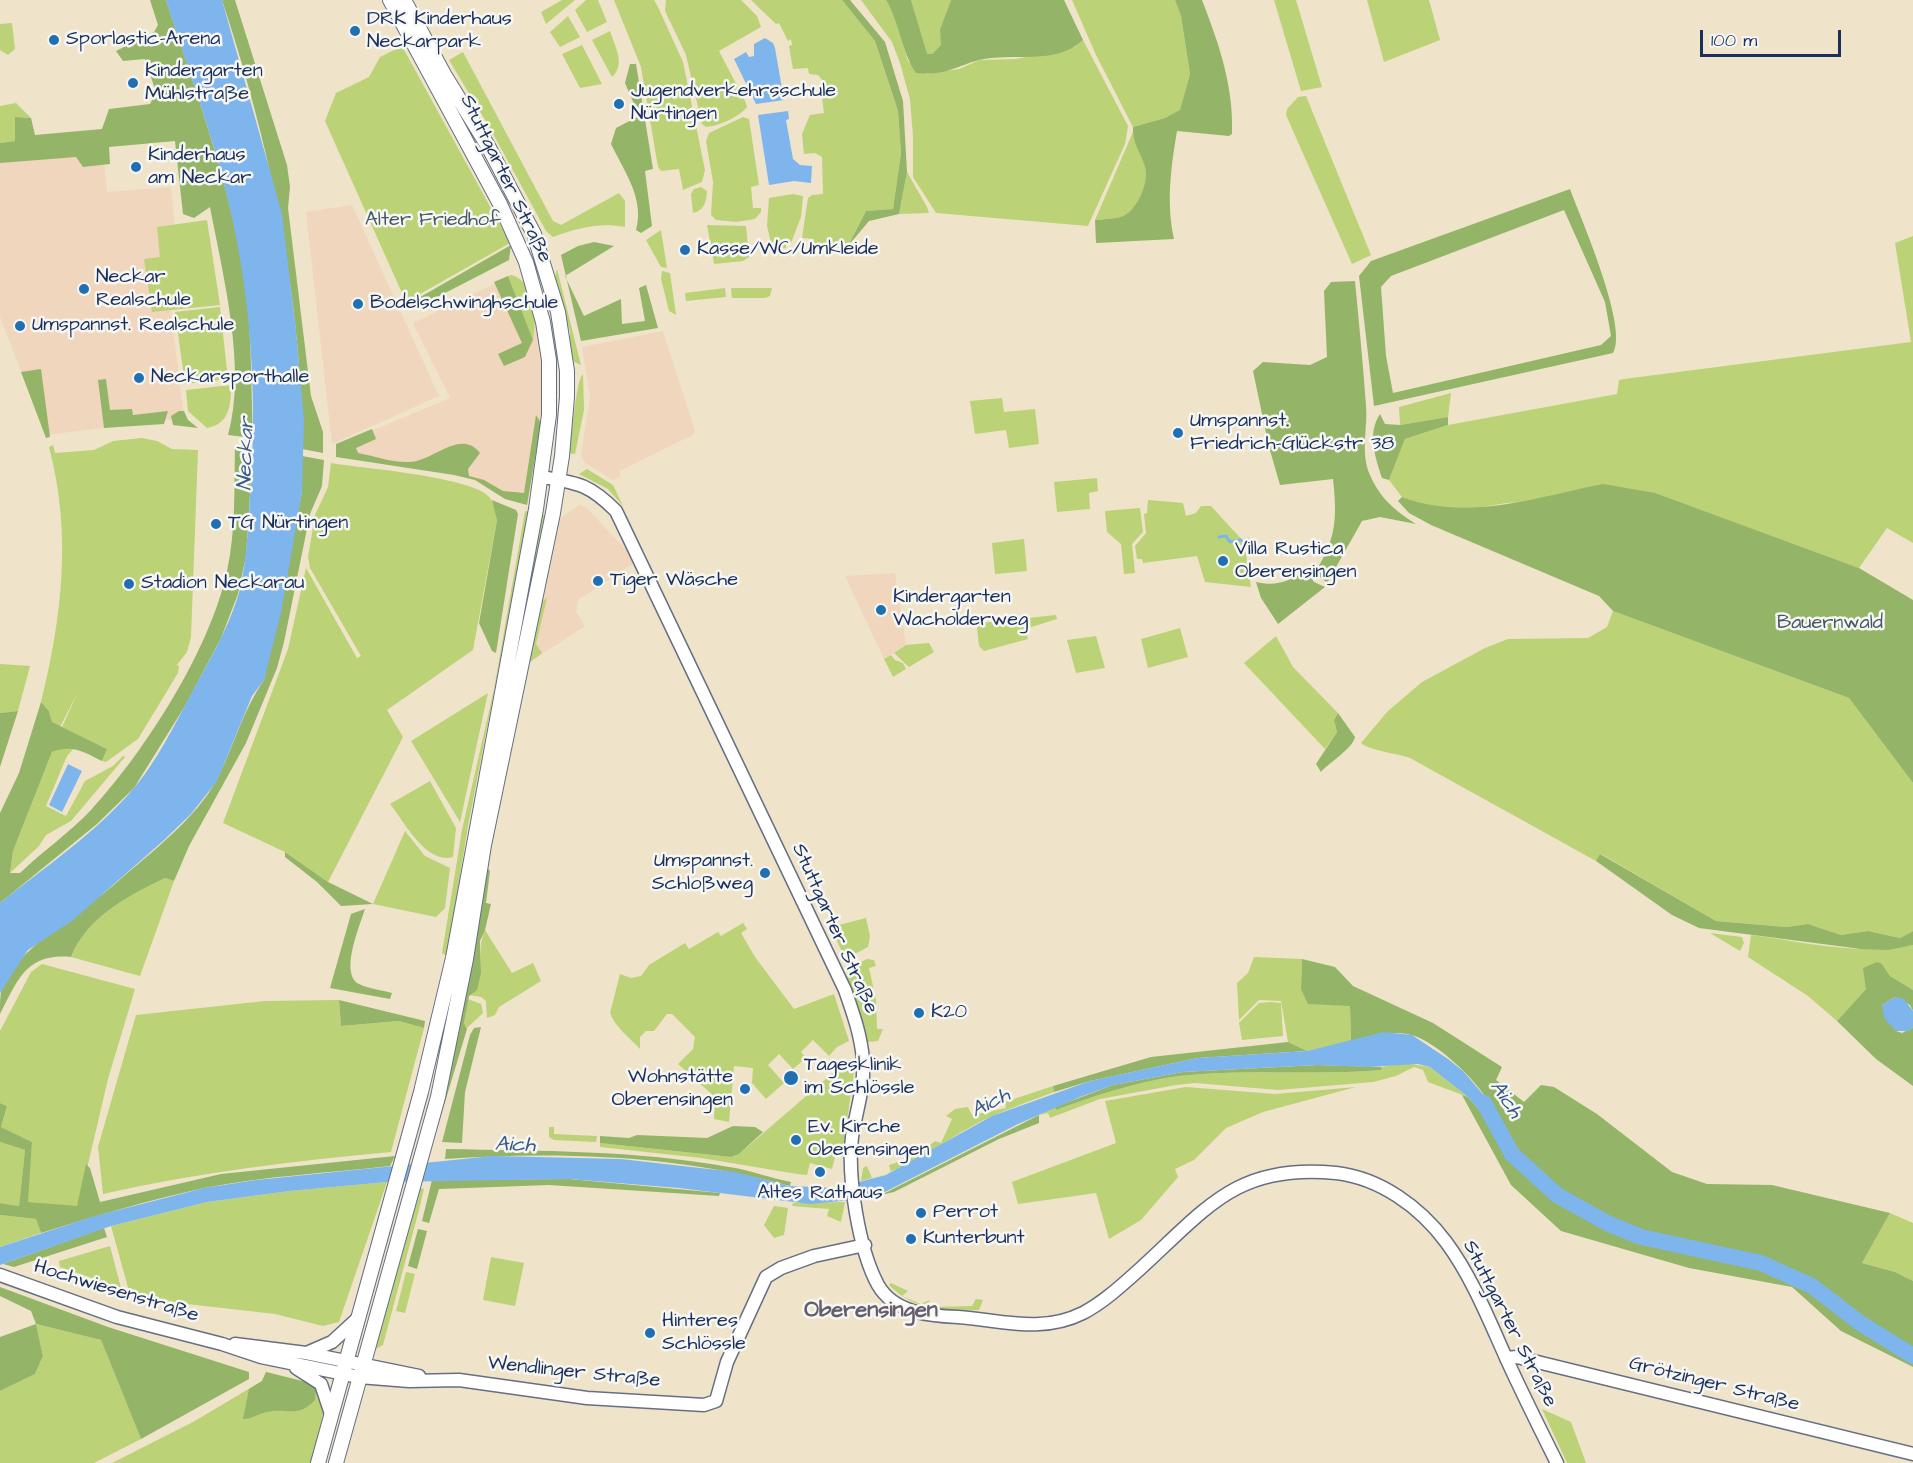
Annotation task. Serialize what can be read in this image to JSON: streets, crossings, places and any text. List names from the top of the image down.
{
  "streets": {
    "main road": [
      "Stuttgarter Straße",
      "Hochwiesenstraße",
      "Wendlinger Straße",
      "Grötzinger Straße"
    ]
  },
  "crossings": [
    ["Stuttgarter Straße", "Wendlinger Straße"],
    ["Stuttgarter Straße", "Grötzinger Straße"],
    ["Hochwiesenstraße", "Wendlinger Straße"]
  ],
  "districts": ["Oberensingen"],
  "water": ["Neckar", "Aich"],
  "parks": ["Alter Friedhof", "Bauernwald"],
  "places": [
    "DRK Kinderhaus Neckarpark",
    "Sporlastic-Arena",
    "Kindergarten Mühlstraße",
    "Jugendverkehrsschule Nürtingen",
    "Kinderhaus am Neckar",
    "Kasse/WC/Umkleide",
    "Neckar Realschule",
    "Bodelschwinghschule",
    "Umspannst. Realschule",
    "Neckarsporthalle",
    "Umspannst. Friedrich-Glückstr 38",
    "TG Nürtingen",
    "Villa Rustica Oberensingen",
    "Tiger Wäsche",
    "Stadion Neckarau",
    "Kindergarten Wacholderweg",
    "Umspannst. Schloßweg",
    "K20",
    "Tagesklinik im Schlössle",
    "Wohnstätte Oberensingen",
    "Ev. Kirche Oberensingen",
    "Altes Rathaus",
    "Perrot",
    "Kunterbunt",
    "Hinteres Schlössle"
  ],
  "scale_bar": "100 m"
}
